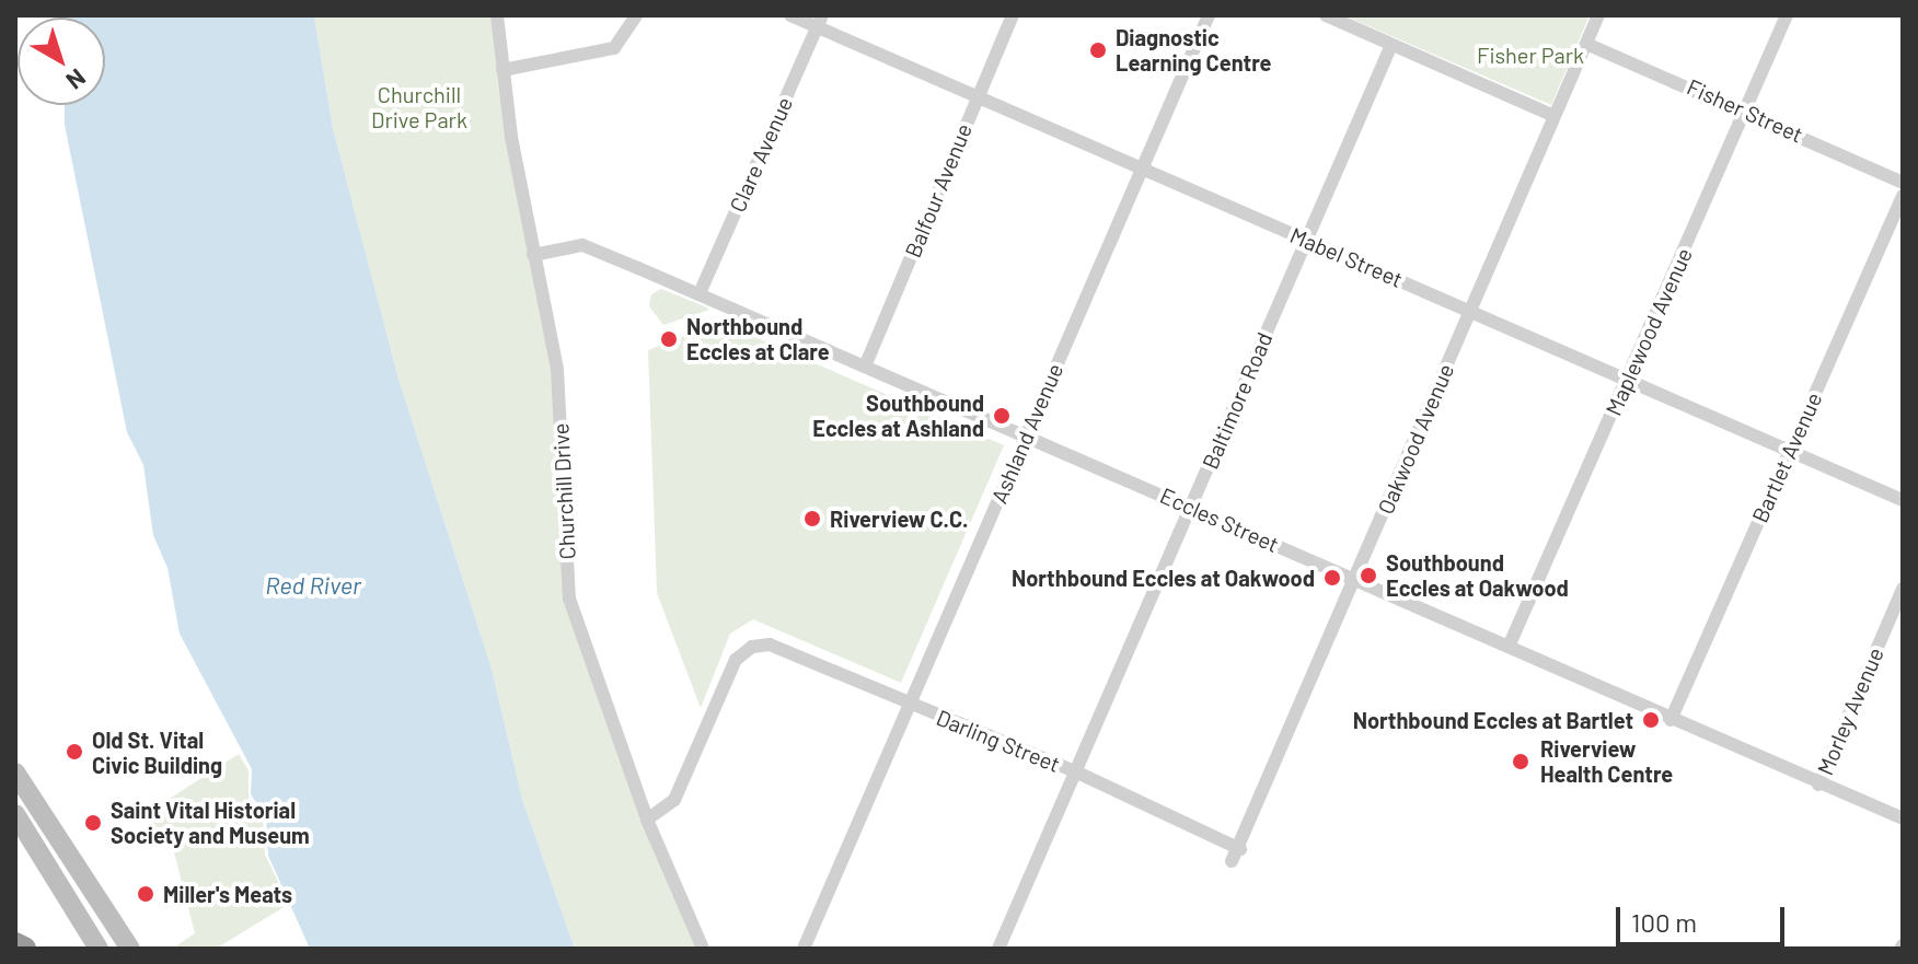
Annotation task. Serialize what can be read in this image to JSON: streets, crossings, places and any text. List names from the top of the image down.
{
  "streets": {
    "street": [
      "Fisher Street",
      "Clare Avenue",
      "Balfour Avenue",
      "Mabel Street",
      "Maplewood Avenue",
      "Baltimore Road",
      "Ashland Avenue",
      "Oakwood Avenue",
      "Bartlet Avenue",
      "Churchill Drive",
      "Eccles Street",
      "Morley Avenue",
      "Darling Street"
    ]
  },
  "crossings": [
    ["Fisher Street", "Maplewood Avenue"],
    ["Fisher Street", "Oakwood Avenue"],
    ["Clare Avenue", "Mabel Street"],
    ["Clare Avenue", "Eccles Street"],
    ["Balfour Avenue", "Mabel Street"],
    ["Balfour Avenue", "Eccles Street"],
    ["Mabel Street", "Maplewood Avenue"],
    ["Mabel Street", "Baltimore Road"],
    ["Mabel Street", "Ashland Avenue"],
    ["Mabel Street", "Oakwood Avenue"],
    ["Mabel Street", "Bartlet Avenue"],
    ["Maplewood Avenue", "Eccles Street"],
    ["Baltimore Road", "Eccles Street"],
    ["Baltimore Road", "Darling Street"],
    ["Ashland Avenue", "Eccles Street"],
    ["Ashland Avenue", "Darling Street"],
    ["Oakwood Avenue", "Eccles Street"],
    ["Oakwood Avenue", "Darling Street"],
    ["Bartlet Avenue", "Eccles Street"],
    ["Churchill Drive", "Eccles Street"],
    ["Churchill Drive", "Darling Street"],
    ["Eccles Street", "Morley Avenue"]
  ],
  "water": ["Red River"],
  "parks": ["Fisher Park", "Churchill Drive Park"],
  "places": [
    "Diagnostic Learning Centre",
    "Northbound Eccles at Clare",
    "Southbound Eccles at Ashland",
    "Riverview C.C.",
    "Southbound Eccles at Oakwood",
    "Northbound Eccles at Oakwood",
    "Northbound Eccles at Bartlet",
    "Old St. Vital Civic Building",
    "Riverview Health Centre",
    "Saint Vital Historial Society and Museum",
    "Miller's Meats"
  ],
  "scale_bar": "100 m",
  "north": "bottom right"
}
